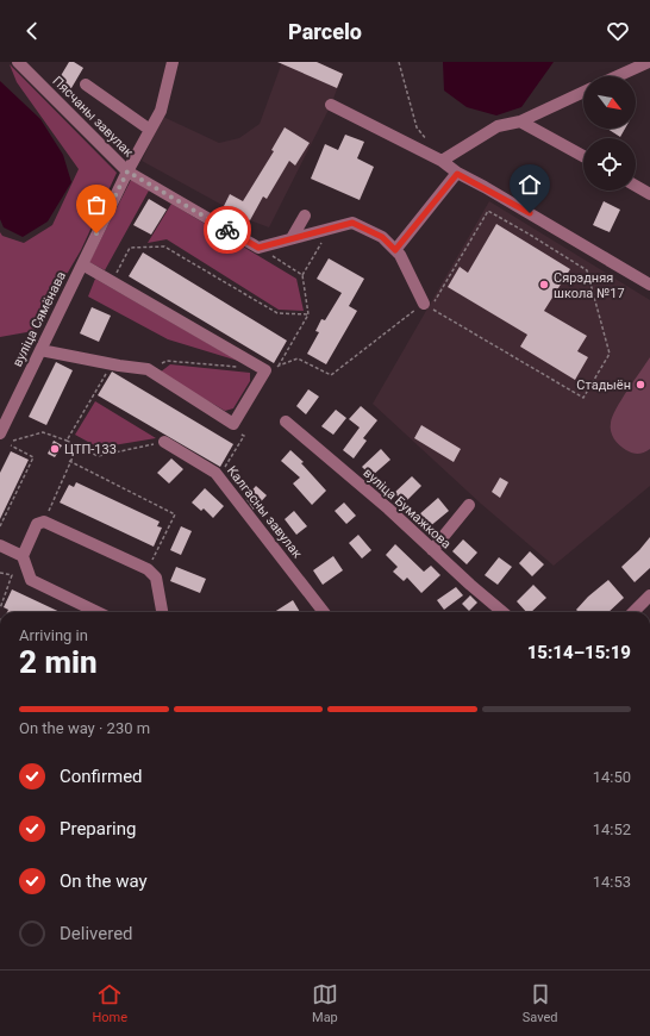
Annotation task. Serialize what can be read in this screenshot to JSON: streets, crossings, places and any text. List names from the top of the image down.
{
  "streets": {
    "street": [
      "Пясчаны завулак",
      "вуліца Сямёнава",
      "вуліца Бумажкова",
      "Калгасны завулак"
    ]
  },
  "crossings": [
    ["Пясчаны завулак", "вуліца Сямёнава"]
  ],
  "places": ["Сярэдняя школа №17", "Стадыён", "ЦТП-133"],
  "north": "bottom right",
  "page": {
    "header": "Parcelo",
    "heading": ["2 min", "Arriving in", "15:14–15:19"],
    "bar": "On the way · 230 m",
    "list": [
      ["Confirmed", "14:50"],
      ["Preparing", "14:52"],
      ["On the way", "14:53"],
      "Delivered"
    ],
    "tabs": ["Home", "Map", "Saved"]
  }
}
